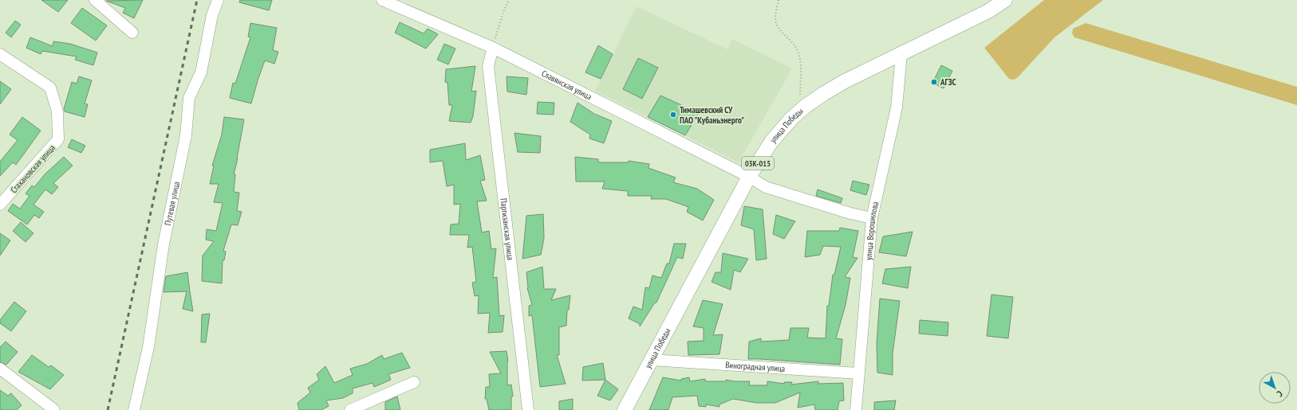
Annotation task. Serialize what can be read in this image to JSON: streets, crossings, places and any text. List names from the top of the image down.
{
  "streets": {
    "main road": ["улица Победы", "03К-015"],
    "street": [
      "Славянская улица",
      "Стахановская улица",
      "Путевая улица",
      "Партизанская улица",
      "улица Ворошилова",
      "Виноградная улица"
    ]
  },
  "crossings": [
    ["Славянская улица", "улица Победы"],
    ["Славянская улица", "Партизанская улица"],
    ["Славянская улица", "улица Ворошилова"],
    ["улица Победы", "улица Ворошилова"],
    ["улица Победы", "Виноградная улица"],
    ["улица Ворошилова", "Виноградная улица"]
  ],
  "places": ["АГЗС", "Тимашевский СУ ПАО \"Кубаньэнерго\""],
  "north": "bottom right"
}
